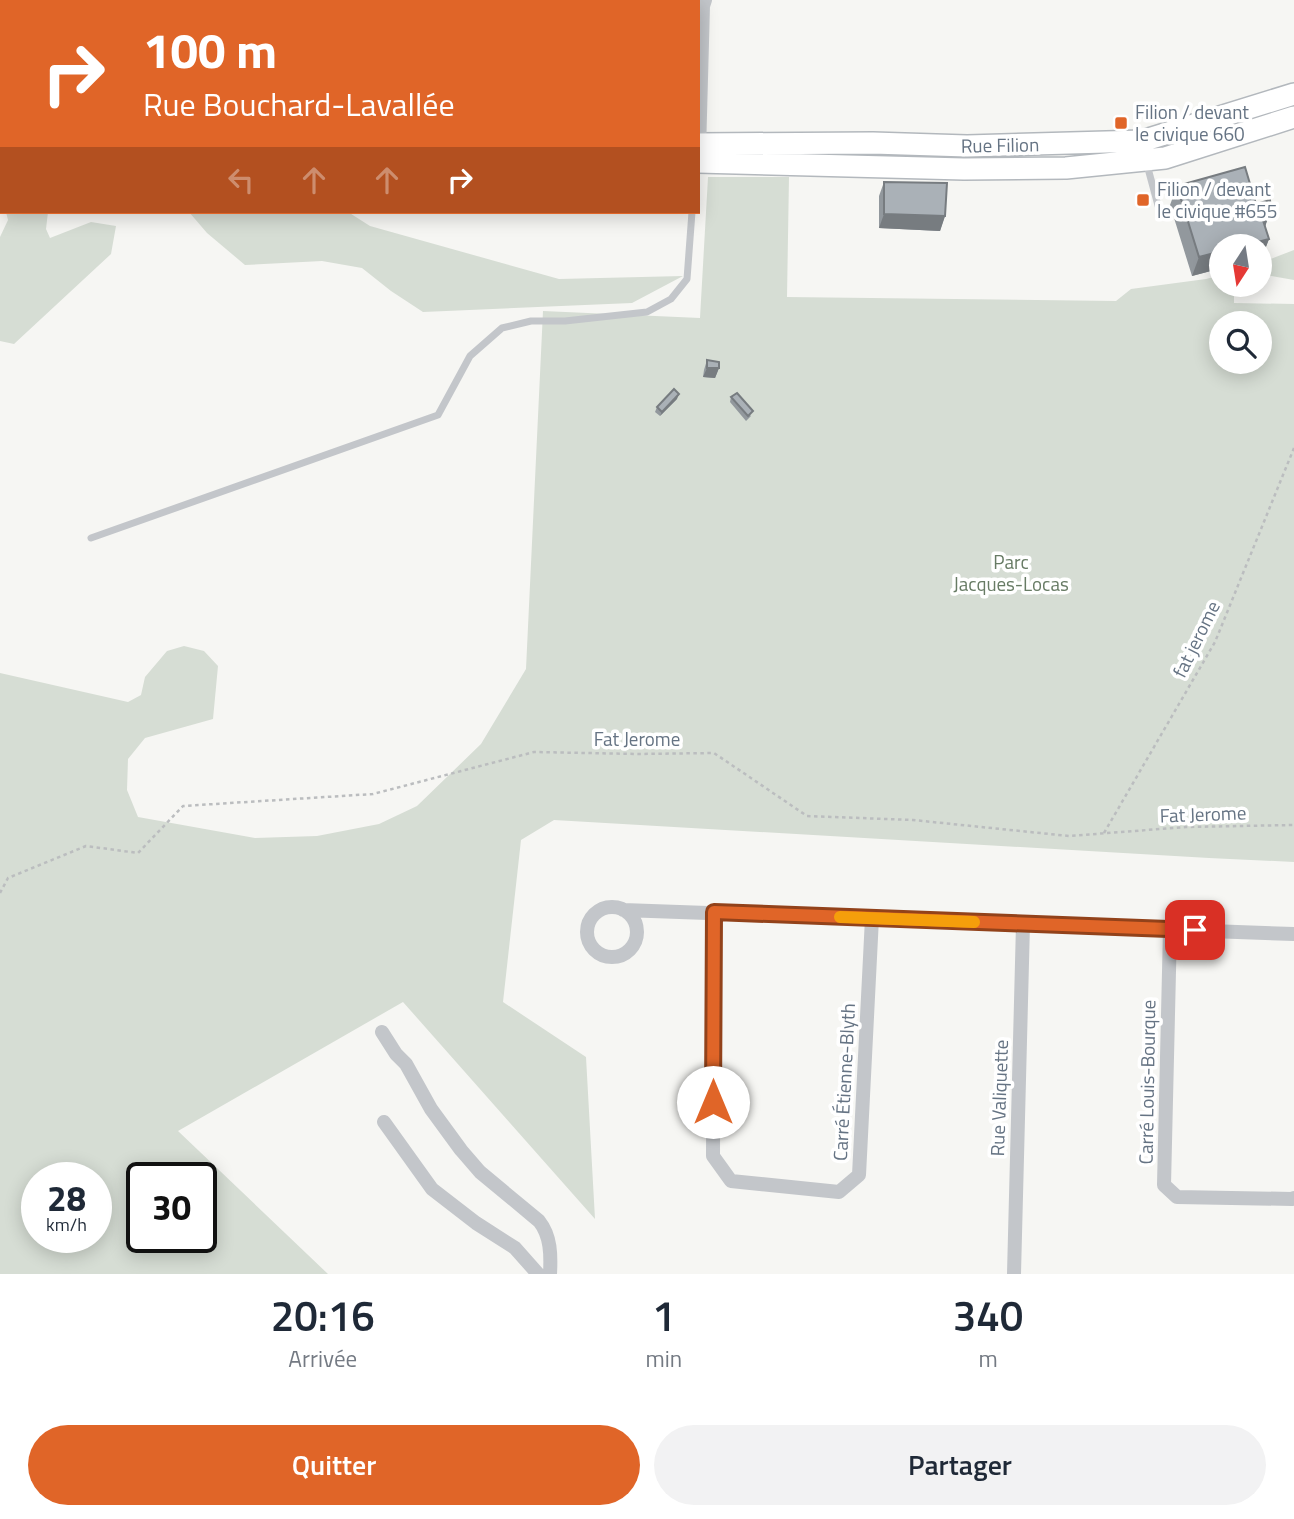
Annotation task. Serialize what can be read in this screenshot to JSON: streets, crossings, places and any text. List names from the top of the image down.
{
  "streets": {
    "street": [
      "Rue Filion",
      "Carré Étienne-Blyth",
      "Carré Louis-Bourque",
      "Rue Valiquette"
    ],
    "path": ["fat jerome", "Fat Jerome"]
  },
  "crossings": [
    ["fat jerome", "Fat Jerome"]
  ],
  "parks": ["Parc Jacques-Locas"],
  "places": {
    "transit": ["Filion / devant le civique 660", "Filion / devant le civique #655"]
  },
  "north": "bottom",
  "page": {
    "turn": ["100 m", "Rue Bouchard-Lavallée"],
    "speed": "28 km/h",
    "limit": "30",
    "eta": [
      "20:16",
      "Arrivée",
      "1",
      "min",
      "340",
      "m"
    ],
    "buttons": ["Quitter", "Partager"]
  }
}
